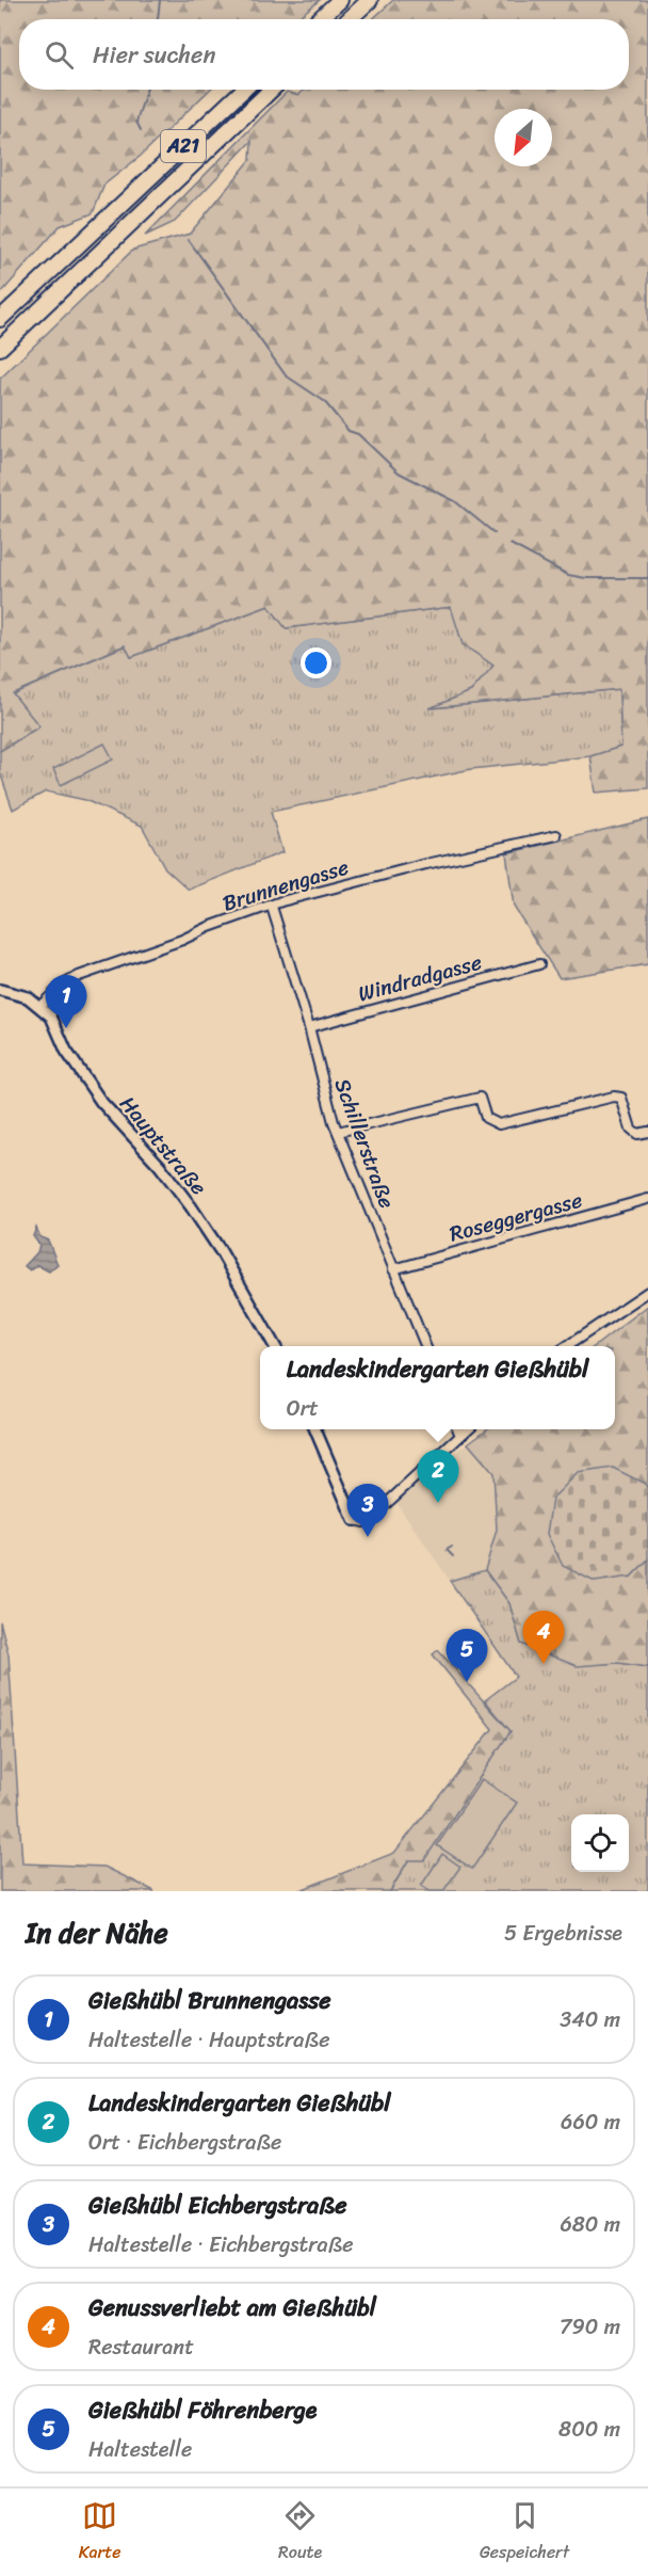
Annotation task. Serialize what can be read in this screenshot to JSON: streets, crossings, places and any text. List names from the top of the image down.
{
  "streets": {
    "highway": ["A21"],
    "street": [
      "Brunnengasse",
      "Windradgasse",
      "Schillerstraße",
      "Hauptstraße",
      "Roseggergasse"
    ]
  },
  "crossings": [
    ["Brunnengasse", "Schillerstraße"],
    ["Brunnengasse", "Hauptstraße"],
    ["Windradgasse", "Schillerstraße"],
    ["Schillerstraße", "Roseggergasse"]
  ],
  "north": "bottom left",
  "page": {
    "search": "Hier suchen",
    "pins": [
      "1",
      "2",
      "3",
      "4",
      "5"
    ],
    "popup": ["Landeskindergarten Gießhübl", "Ort"],
    "heading": ["In der Nähe", "5 Ergebnisse"],
    "list": [
      {
        "mark": "1",
        "name": "Gießhübl Brunnengasse",
        "note": "Haltestelle · Hauptstraße",
        "value": "340 m"
      },
      {
        "mark": "2",
        "name": "Landeskindergarten Gießhübl",
        "note": "Ort · Eichbergstraße",
        "value": "660 m"
      },
      {
        "mark": "3",
        "name": "Gießhübl Eichbergstraße",
        "note": "Haltestelle · Eichbergstraße",
        "value": "680 m"
      },
      {
        "mark": "4",
        "name": "Genussverliebt am Gießhübl",
        "note": "Restaurant",
        "value": "790 m"
      },
      {
        "mark": "5",
        "name": "Gießhübl Föhrenberge",
        "note": "Haltestelle",
        "value": "800 m"
      }
    ],
    "nav": ["Karte", "Route", "Gespeichert"]
  }
}
